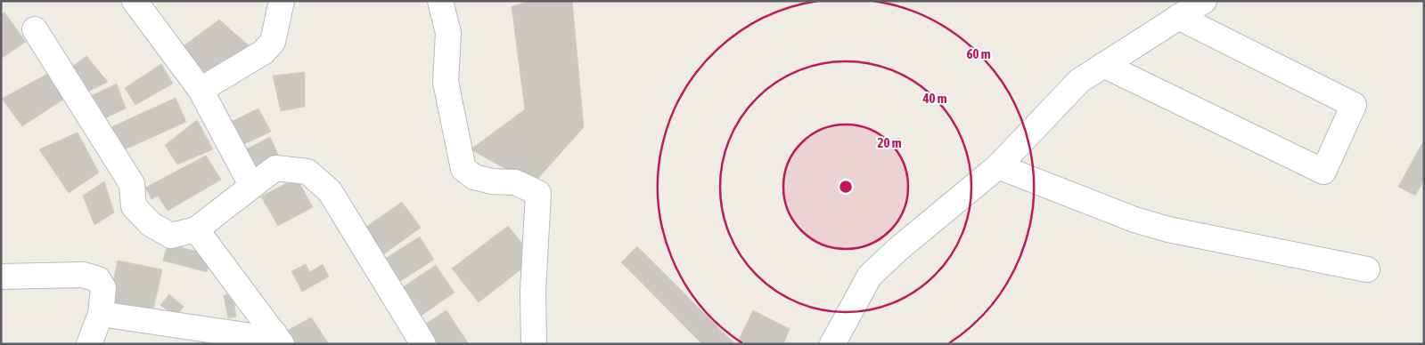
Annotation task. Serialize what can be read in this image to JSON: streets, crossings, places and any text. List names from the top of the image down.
{
  "rings": ["60 m", "40 m", "20 m"]
}
